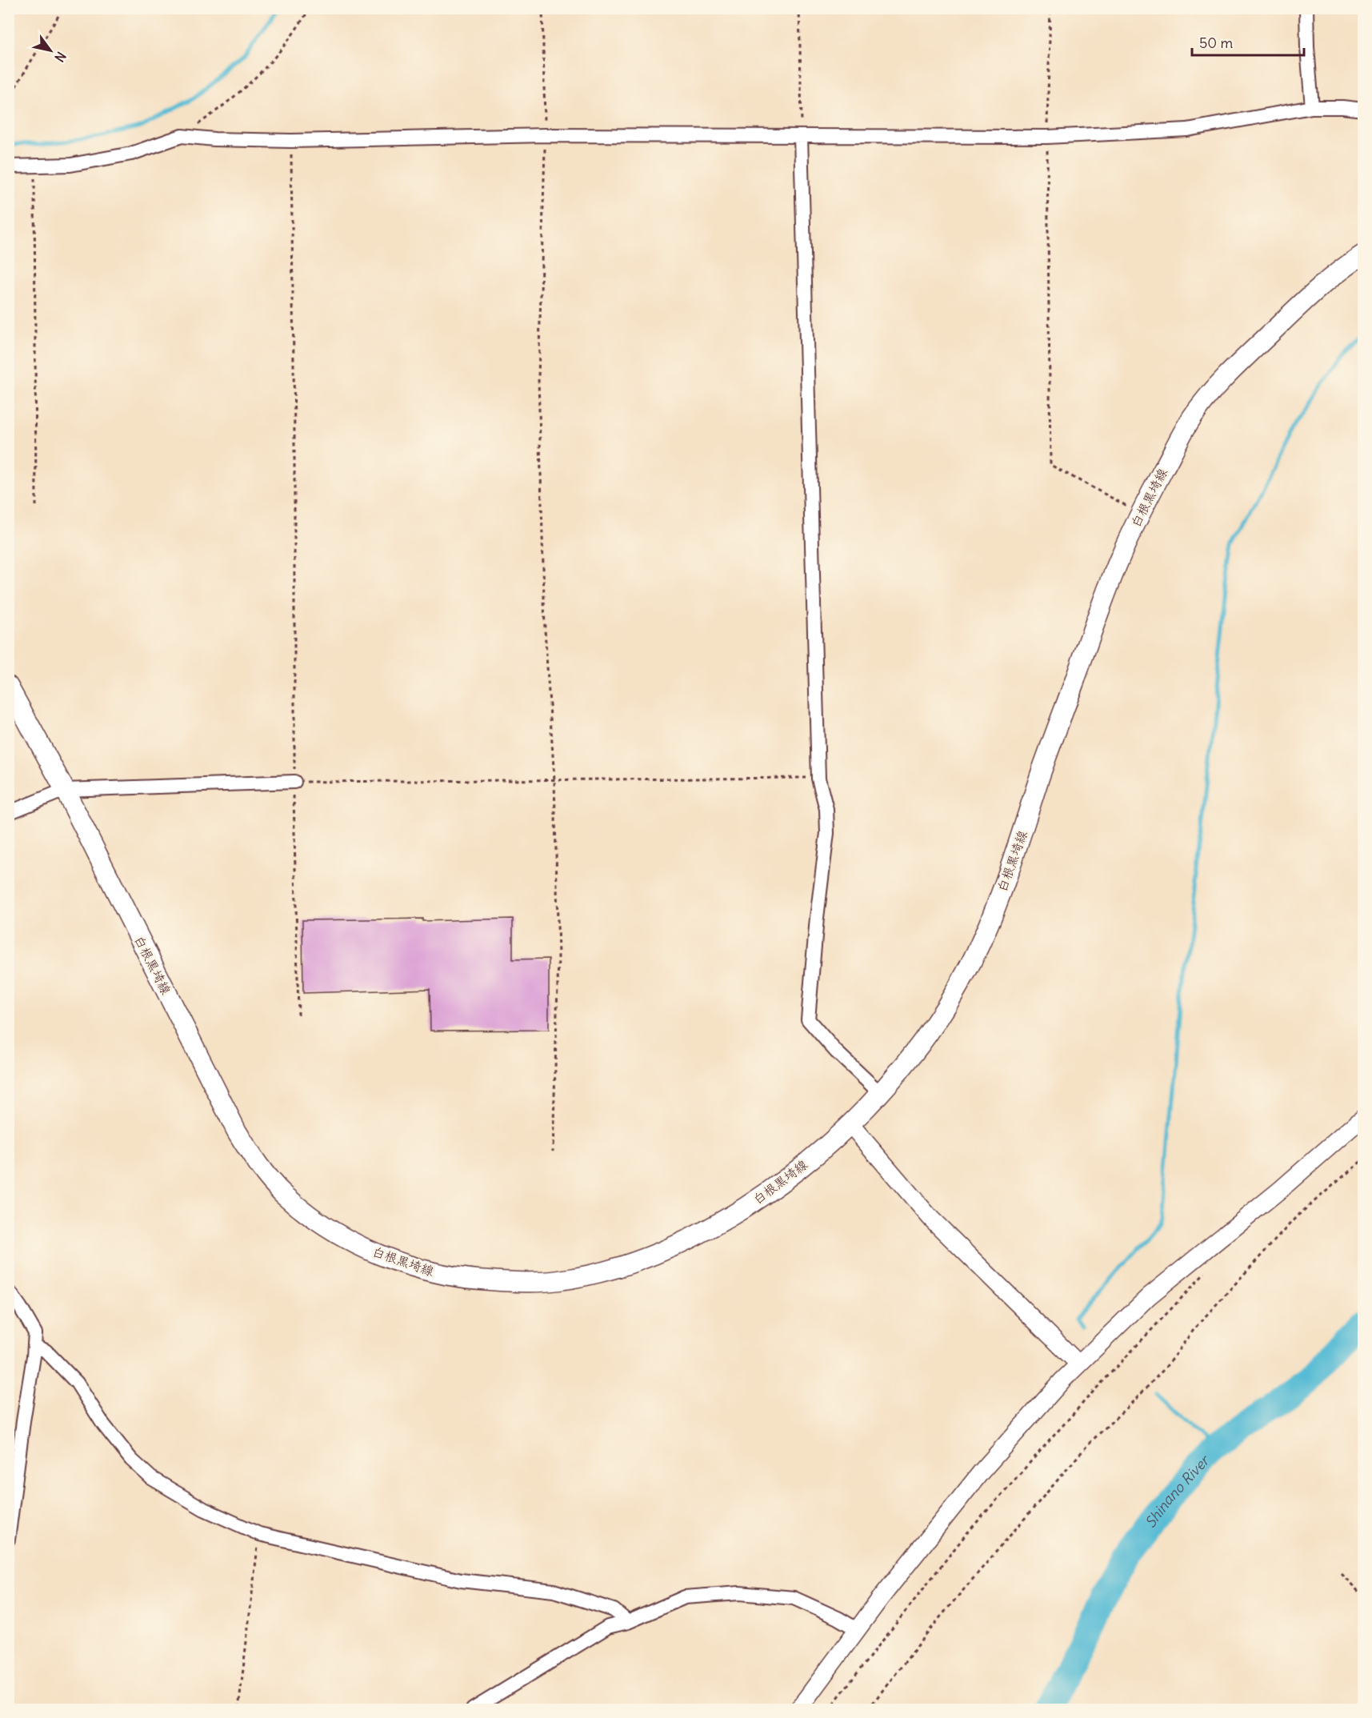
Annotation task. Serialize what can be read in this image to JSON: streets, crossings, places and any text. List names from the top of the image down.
{
  "streets": {
    "main road": ["白根黒埼線"]
  },
  "water": ["Shinano River"],
  "scale_bar": "50 m",
  "north": "bottom right"
}
